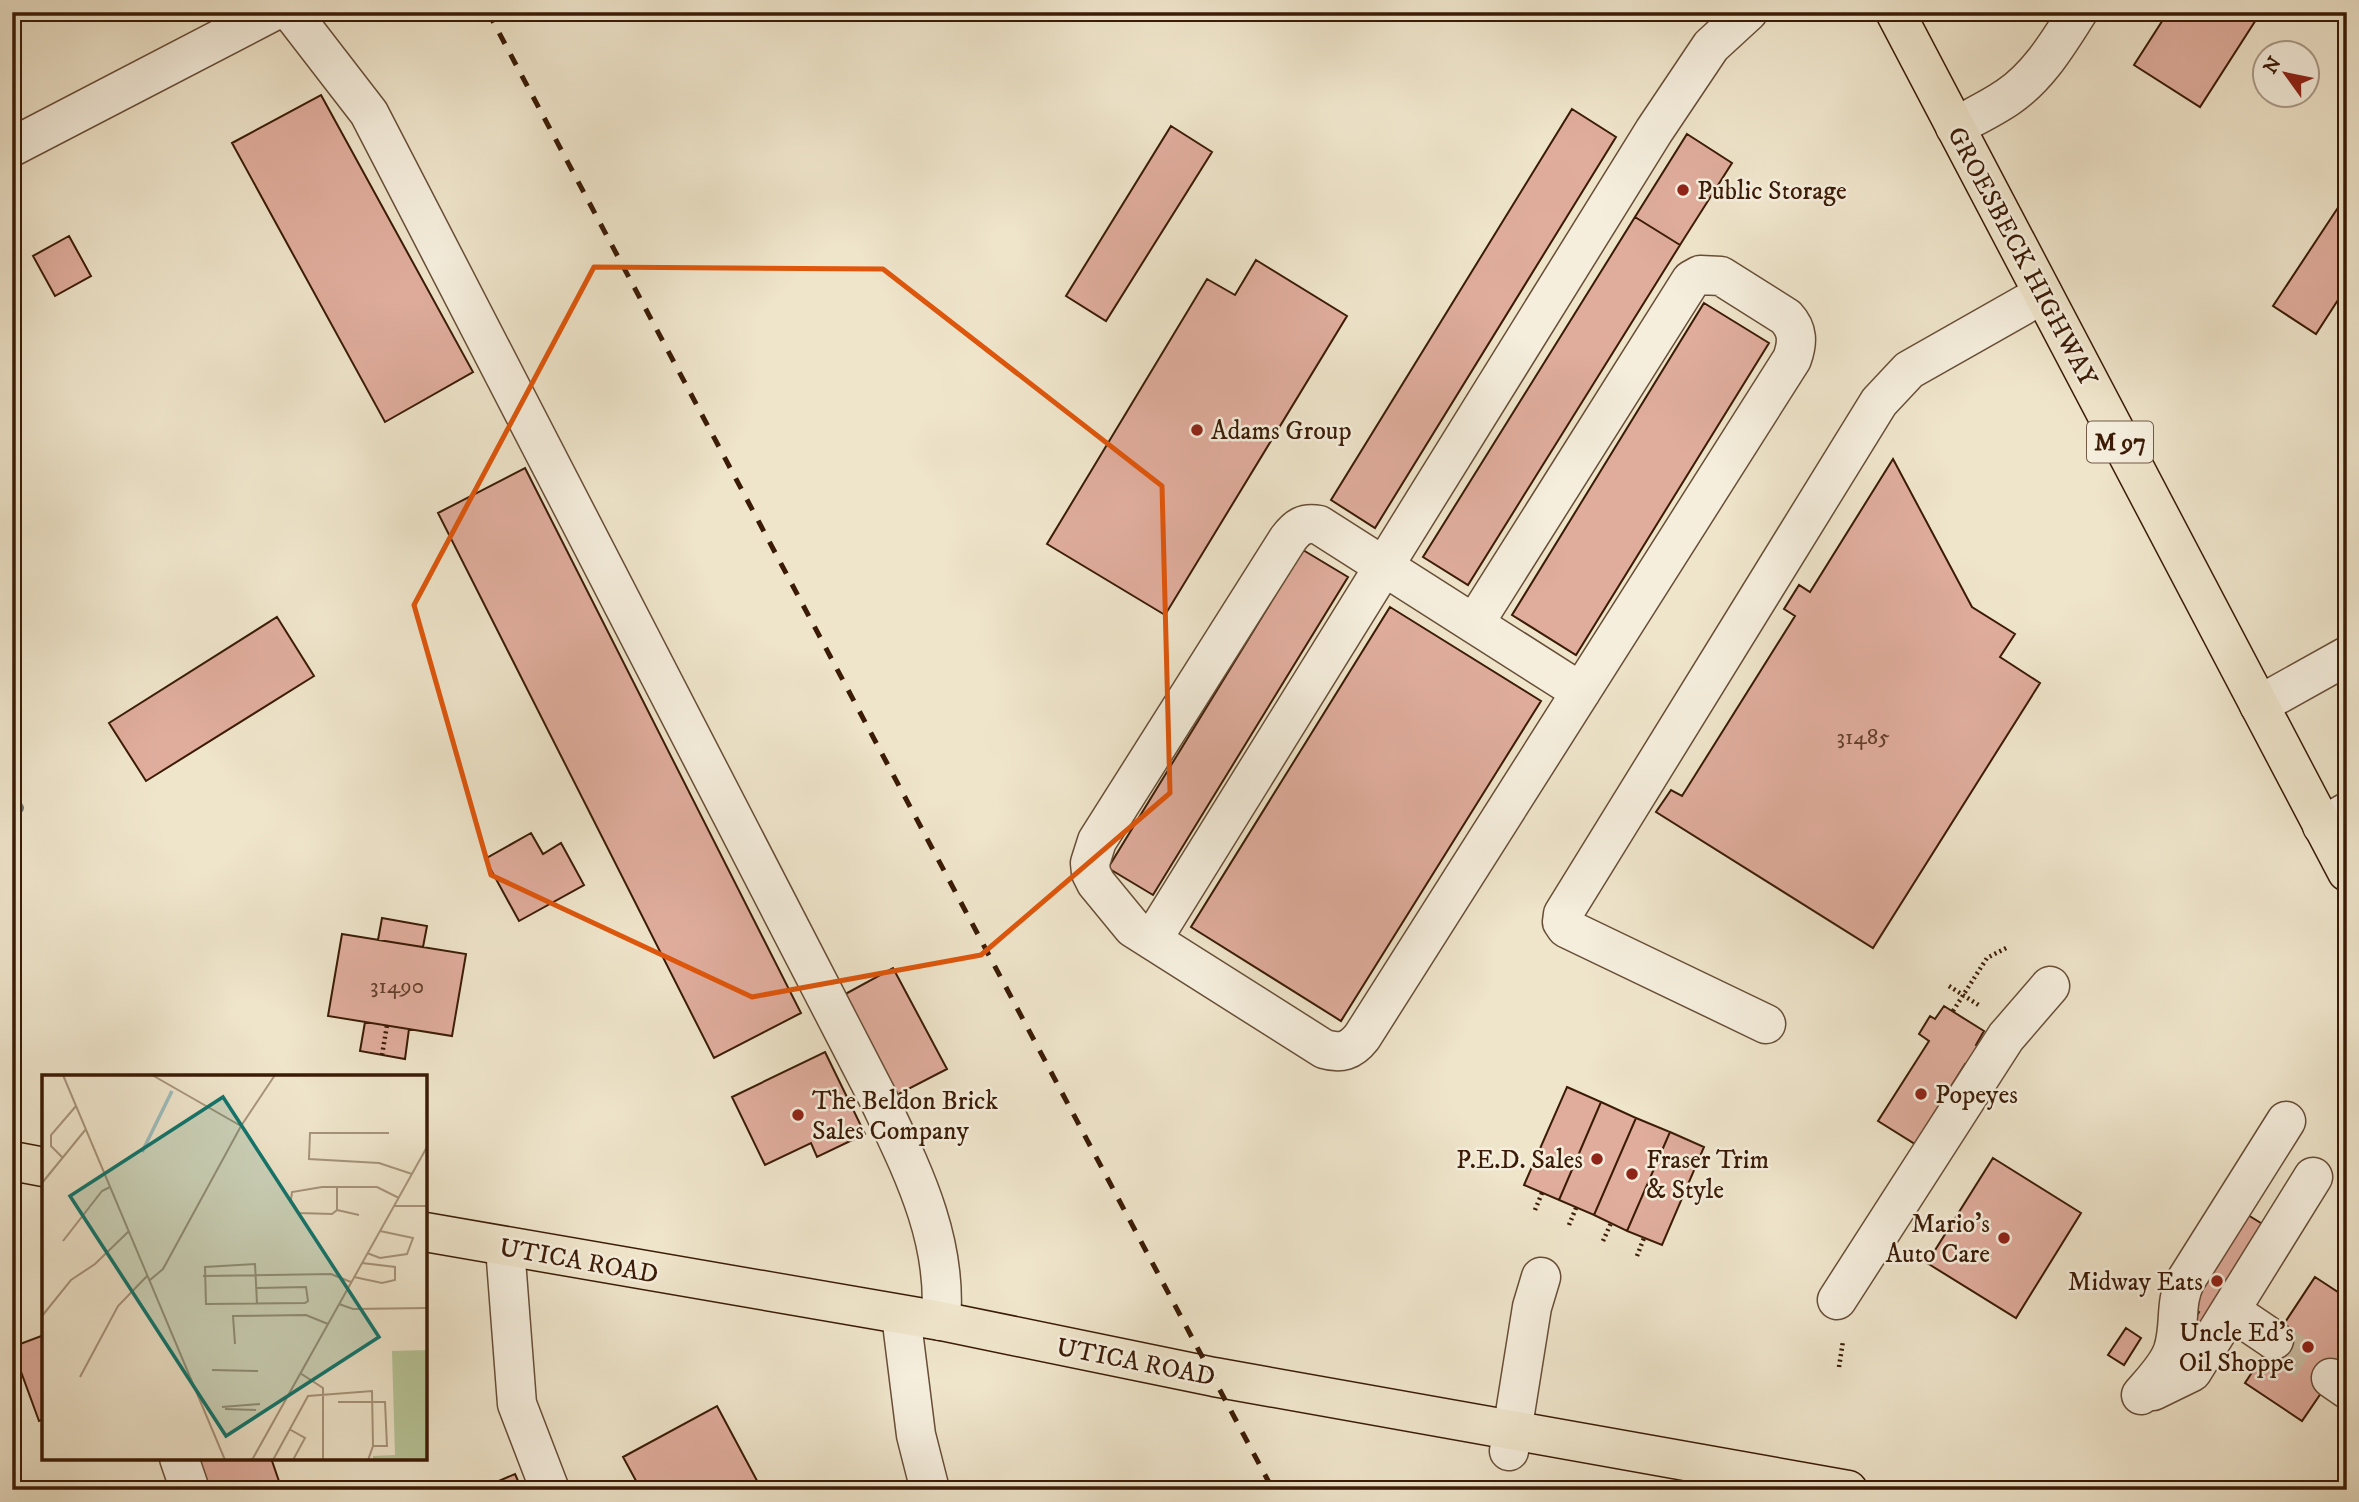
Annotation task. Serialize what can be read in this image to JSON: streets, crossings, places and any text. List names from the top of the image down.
{
  "streets": {
    "main road": ["GROESBECK HIGHWAY", "M 97", "UTICA ROAD"]
  },
  "places": [
    "Public Storage",
    "Adams Group",
    "Popeyes",
    "The Beldon Brick Sales Company",
    "P.E.D. Sales",
    "Fraser Trim & Style",
    "Mario's Auto Care",
    "Midway Eats",
    "Uncle Ed's Oil Shoppe"
  ],
  "house_numbers": ["31485", "31490"],
  "north": "top left"
}
